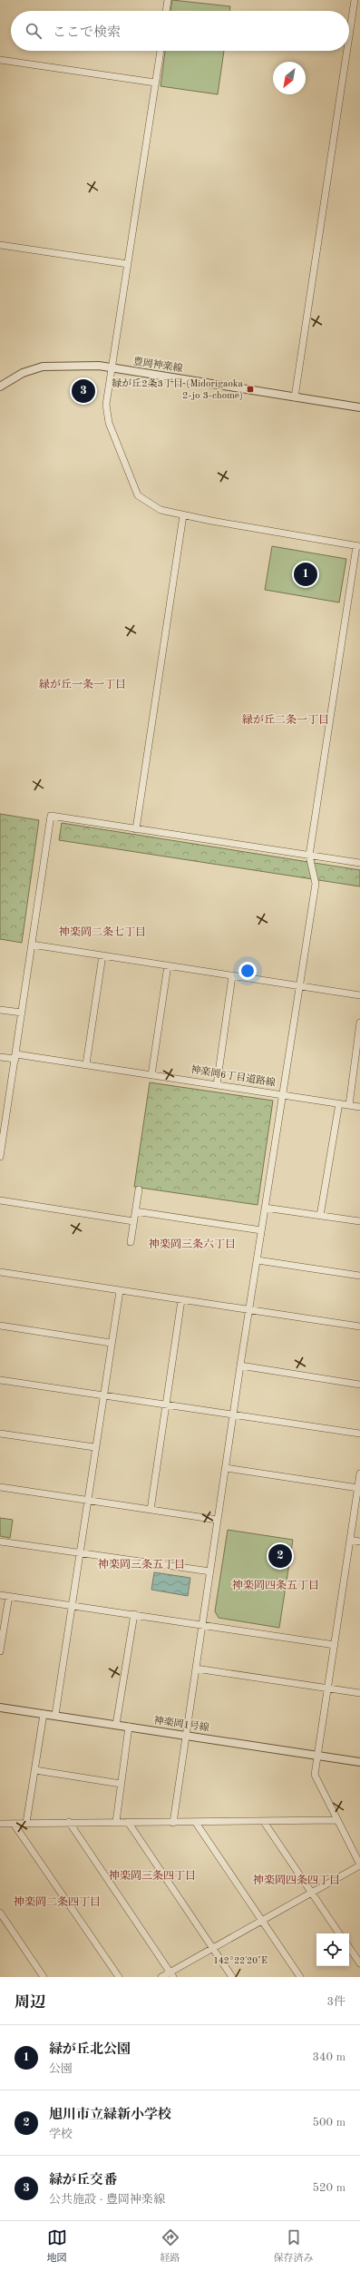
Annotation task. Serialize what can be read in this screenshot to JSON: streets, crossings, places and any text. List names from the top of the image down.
{
  "streets": {
    "street": ["豊岡神楽線", "神楽岡6丁目道路線", "神楽岡1号線"]
  },
  "districts": [
    "緑が丘一条一丁目",
    "緑が丘二条一丁目",
    "神楽岡二条七丁目",
    "神楽岡三条六丁目",
    "神楽岡三条五丁目",
    "神楽岡四条五丁目",
    "神楽岡三条四丁目",
    "神楽岡四条四丁目",
    "神楽岡二条四丁目"
  ],
  "places": {
    "transit": ["緑が丘2条3丁目 (Midorigaoka 2-jo 3-chome)"]
  },
  "north": "bottom left",
  "page": {
    "search": "ここで検索",
    "pins": ["3", "1", "2"],
    "heading": ["周辺", "3件"],
    "list": [
      {
        "mark": "1",
        "name": "緑が丘北公園",
        "note": "公園",
        "value": "340 m"
      },
      {
        "mark": "2",
        "name": "旭川市立緑新小学校",
        "note": "学校",
        "value": "500 m"
      },
      {
        "mark": "3",
        "name": "緑が丘交番",
        "note": "公共施設 · 豊岡神楽線",
        "value": "520 m"
      }
    ],
    "nav": ["地図", "経路", "保存済み"]
  },
  "coordinates": ["142°22'20\"E"]
}
